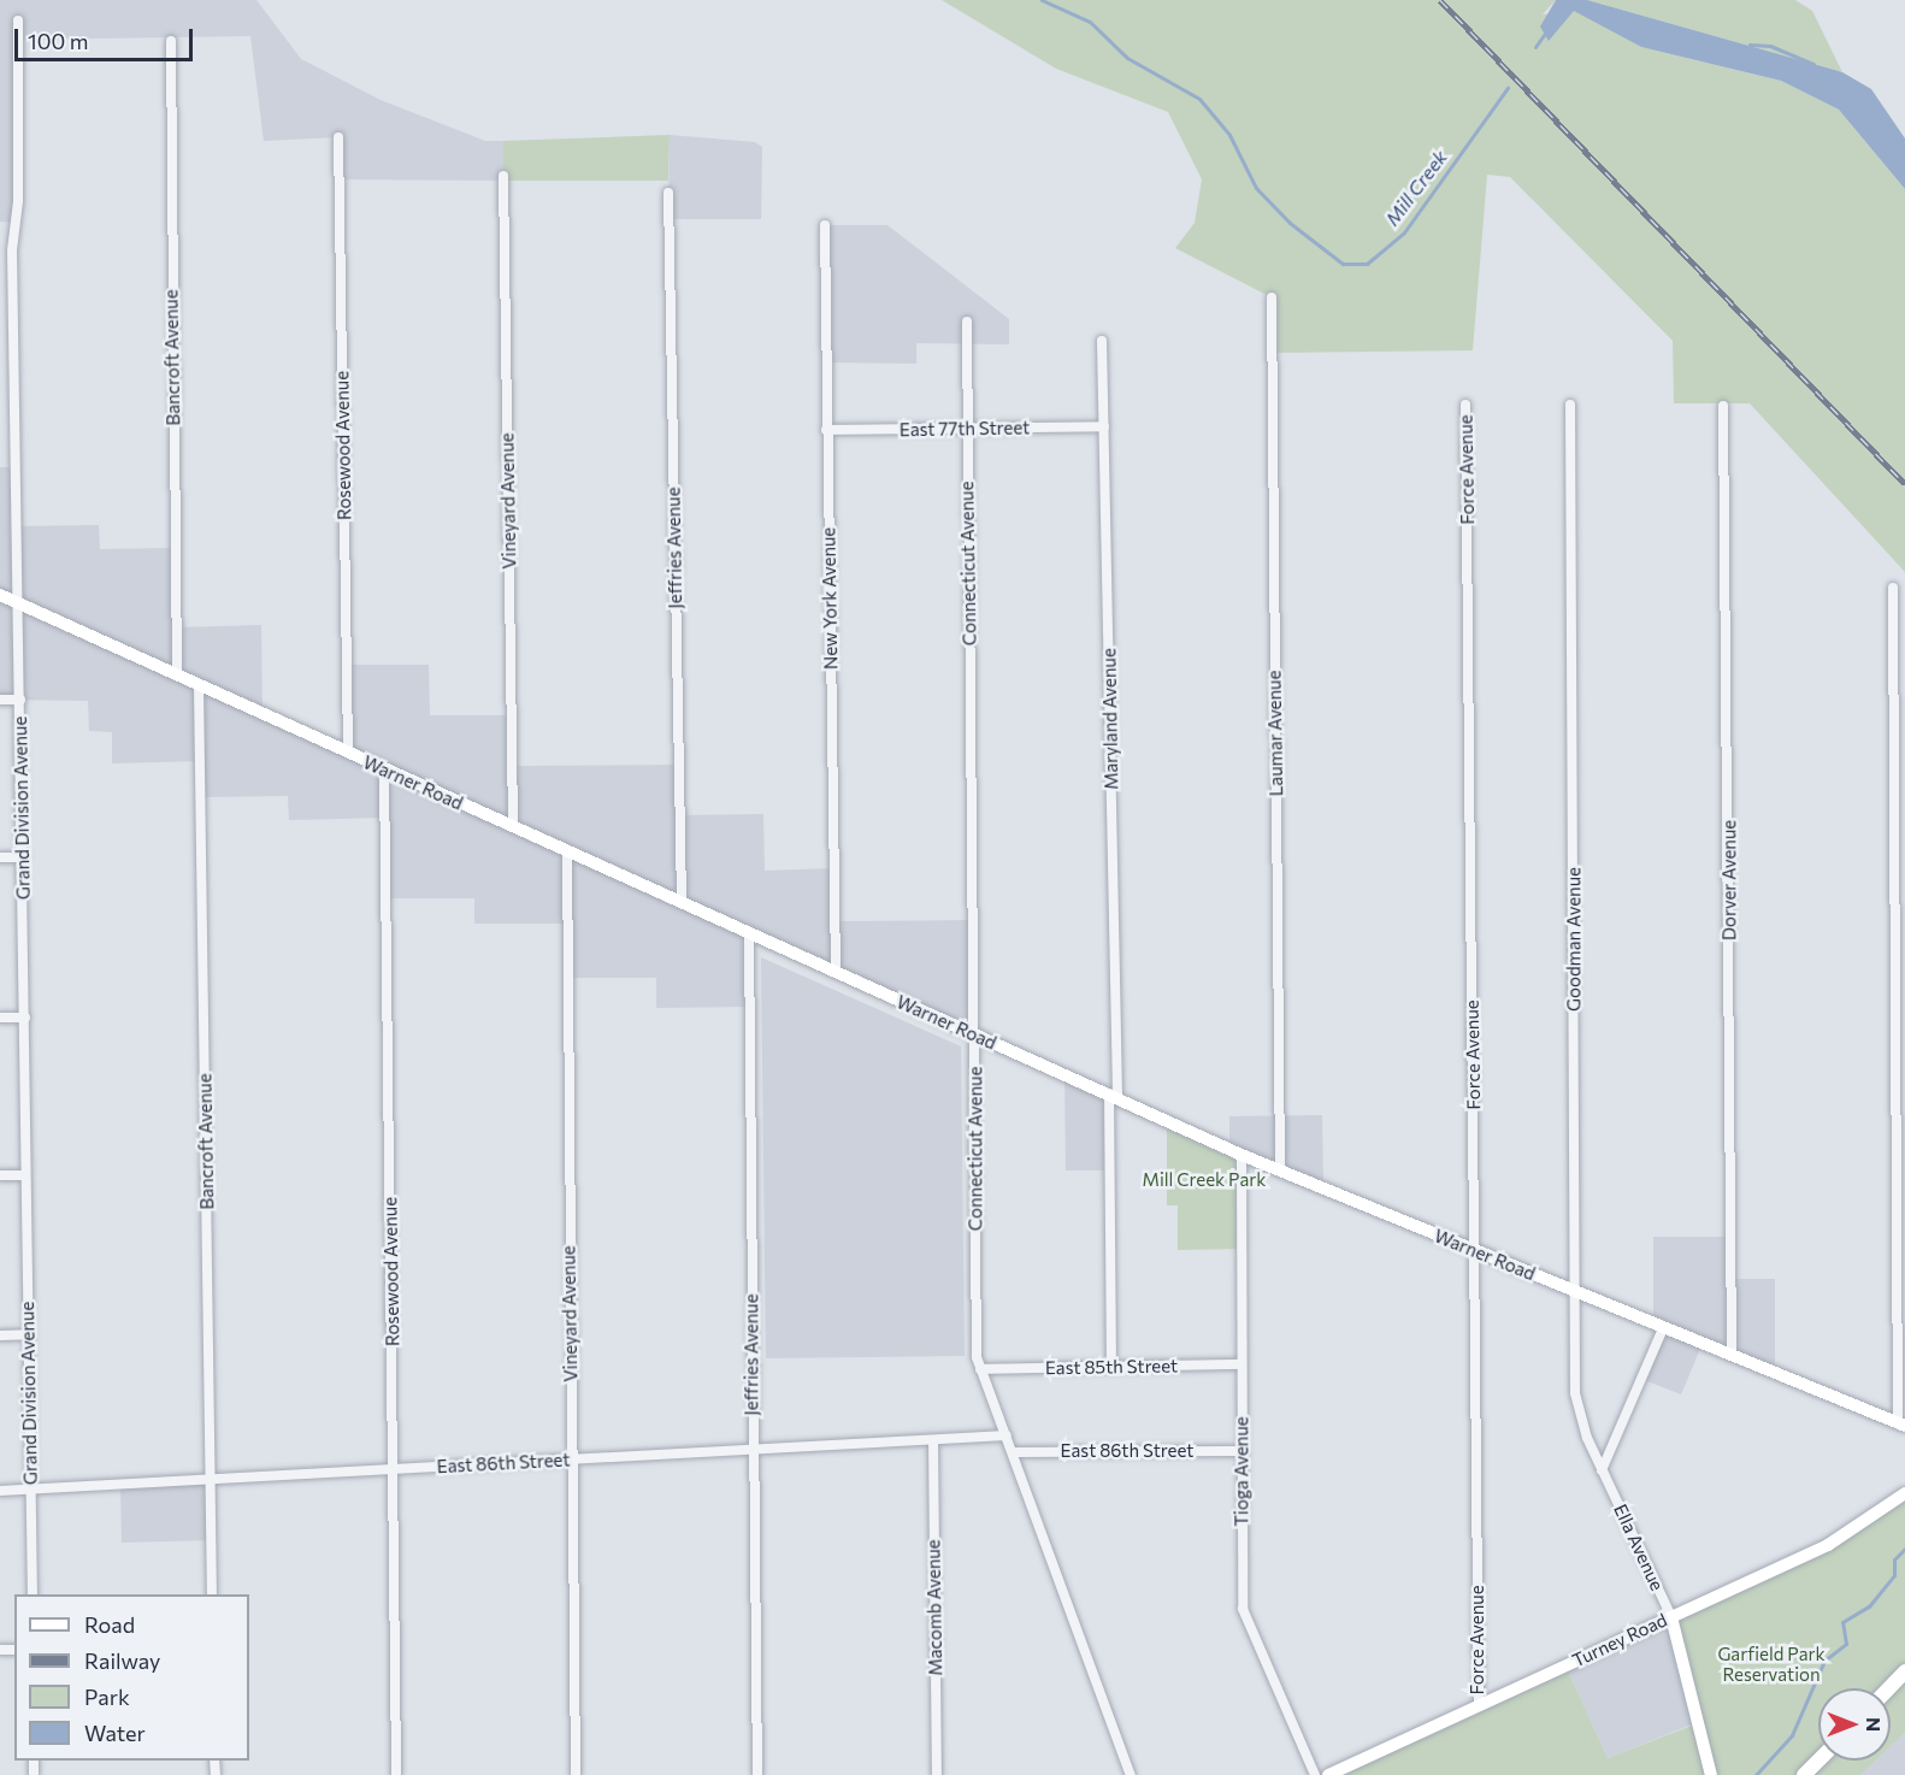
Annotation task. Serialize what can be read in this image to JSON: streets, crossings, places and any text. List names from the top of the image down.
{
  "streets": {
    "main road": ["Warner Road", "Ella Avenue", "Turney Road"],
    "street": [
      "Bancroft Avenue",
      "East 77th Street",
      "Rosewood Avenue",
      "Force Avenue",
      "Vineyard Avenue",
      "Jeffries Avenue",
      "Connecticut Avenue",
      "New York Avenue",
      "Maryland Avenue",
      "Laumar Avenue",
      "Grand Division Avenue",
      "Dorver Avenue",
      "Goodman Avenue",
      "East 85th Street",
      "East 86th Street",
      "Tioga Avenue",
      "Macomb Avenue"
    ]
  },
  "crossings": [
    ["Bancroft Avenue", "Warner Road"],
    ["Bancroft Avenue", "East 86th Street"],
    ["East 77th Street", "Connecticut Avenue"],
    ["East 77th Street", "New York Avenue"],
    ["East 77th Street", "Maryland Avenue"],
    ["Rosewood Avenue", "Warner Road"],
    ["Rosewood Avenue", "East 86th Street"],
    ["Force Avenue", "Warner Road"],
    ["Force Avenue", "Turney Road"],
    ["Vineyard Avenue", "Warner Road"],
    ["Vineyard Avenue", "East 86th Street"],
    ["Jeffries Avenue", "Warner Road"],
    ["Jeffries Avenue", "East 86th Street"],
    ["Connecticut Avenue", "Warner Road"],
    ["Connecticut Avenue", "East 85th Street"],
    ["Connecticut Avenue", "East 86th Street"],
    ["New York Avenue", "Warner Road"],
    ["Maryland Avenue", "Warner Road"],
    ["Maryland Avenue", "East 85th Street"],
    ["Laumar Avenue", "Warner Road"],
    ["Warner Road", "Grand Division Avenue"],
    ["Warner Road", "Dorver Avenue"],
    ["Warner Road", "Goodman Avenue"],
    ["Warner Road", "Tioga Avenue"],
    ["Grand Division Avenue", "East 86th Street"],
    ["Goodman Avenue", "Ella Avenue"],
    ["East 85th Street", "Tioga Avenue"],
    ["East 86th Street", "Tioga Avenue"],
    ["East 86th Street", "Macomb Avenue"],
    ["Ella Avenue", "Turney Road"]
  ],
  "water": ["Mill Creek"],
  "parks": ["Mill Creek Park", "Garfield Park Reservation"],
  "legend": [
    "Road",
    "Railway",
    "Park",
    "Water"
  ],
  "scale_bar": "100 m",
  "north": "right"
}
